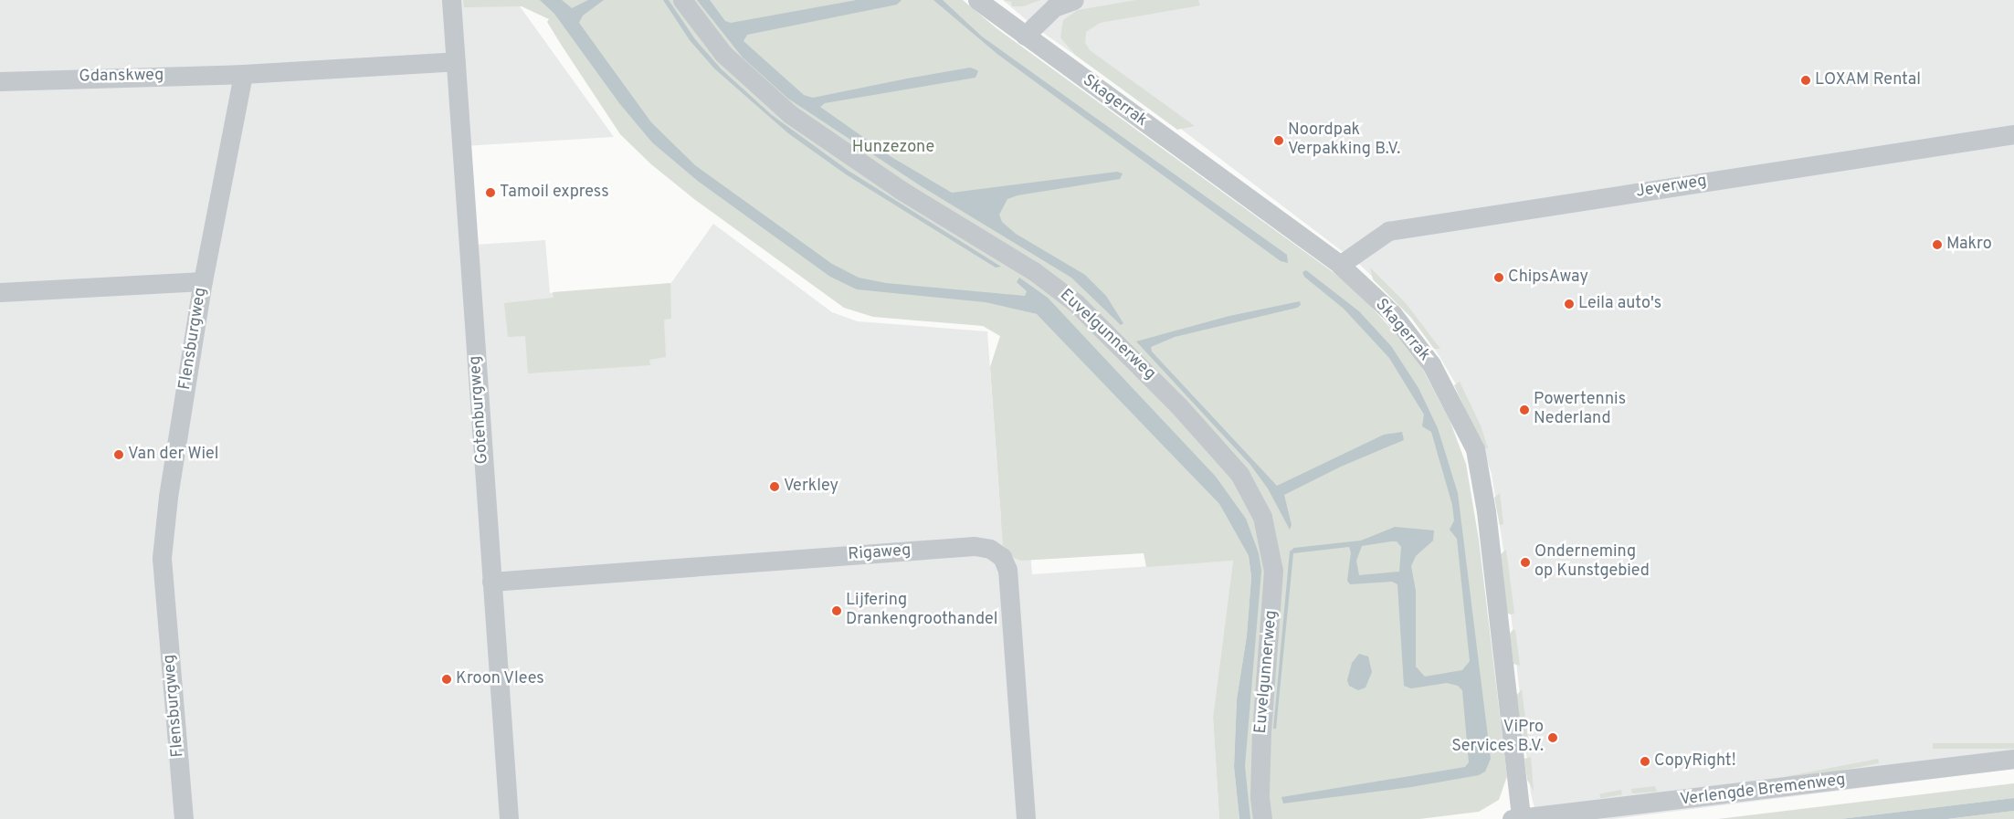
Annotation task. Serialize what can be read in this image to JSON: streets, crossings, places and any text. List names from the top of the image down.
{
  "streets": {
    "street": [
      "Gdanskweg",
      "Skagerrak",
      "Jeverweg",
      "Euvelgunnerweg",
      "Flensburgweg",
      "Gotenburgweg",
      "Rigaweg",
      "Verlengde Bremenweg"
    ]
  },
  "crossings": [
    ["Gdanskweg", "Flensburgweg"],
    ["Skagerrak", "Jeverweg"],
    ["Skagerrak", "Verlengde Bremenweg"],
    ["Gotenburgweg", "Rigaweg"]
  ],
  "parks": ["Hunzezone"],
  "places": [
    "LOXAM Rental",
    "Noordpak Verpakking B.V.",
    "Tamoil express",
    "Makro",
    "ChipsAway",
    "Leila auto's",
    "Powertennis Nederland",
    "Van der Wiel",
    "Verkley",
    "Onderneming op Kunstgebied",
    "Lijfering Drankengroothandel",
    "Kroon Vlees",
    "ViPro Services B.V.",
    "CopyRight!"
  ]
}
